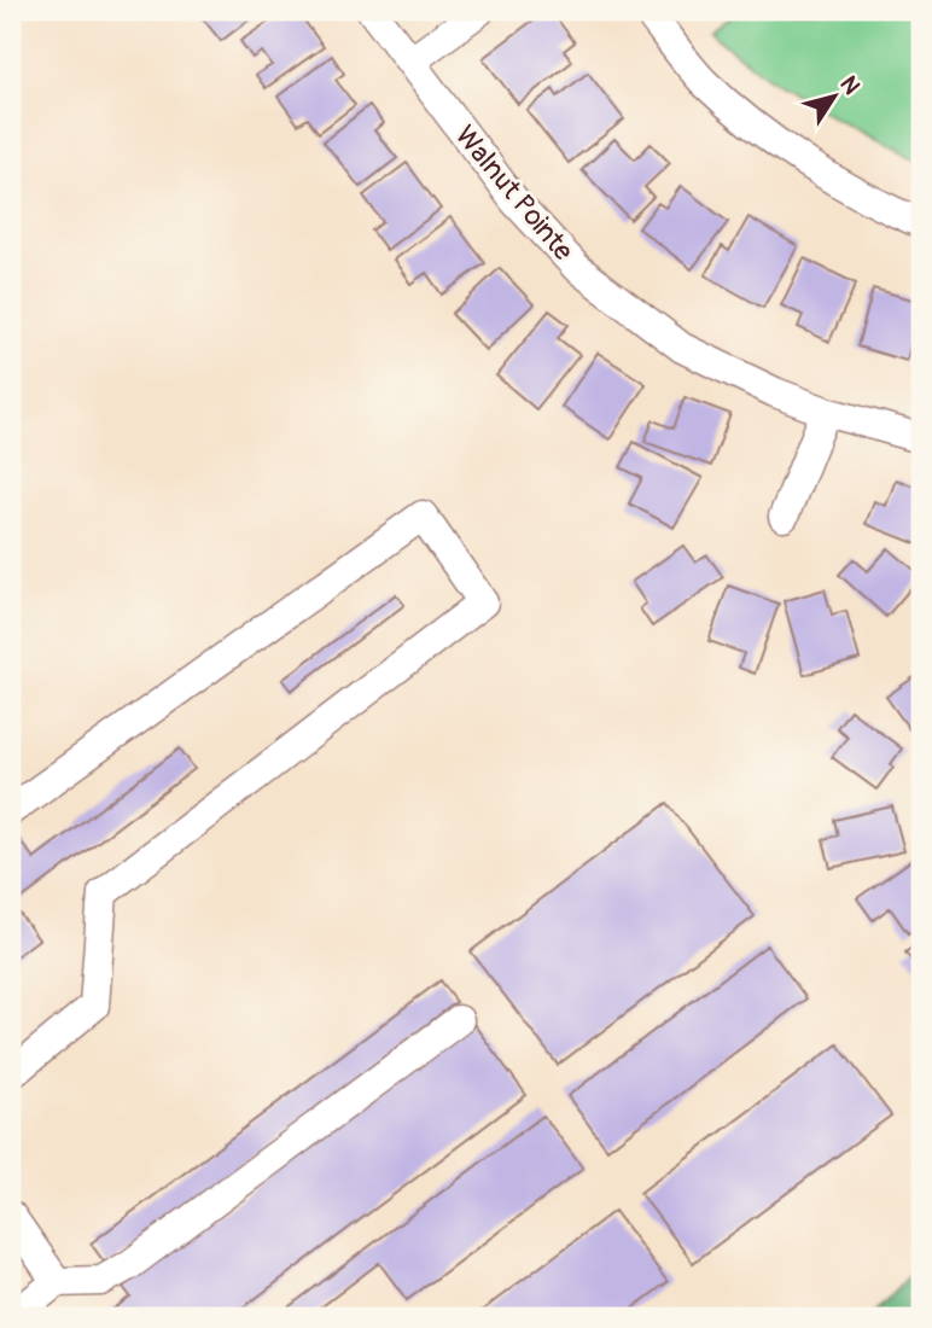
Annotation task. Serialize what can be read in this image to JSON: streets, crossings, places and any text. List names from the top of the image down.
{
  "streets": {
    "street": ["Walnut Pointe"]
  },
  "north": "top right"
}
